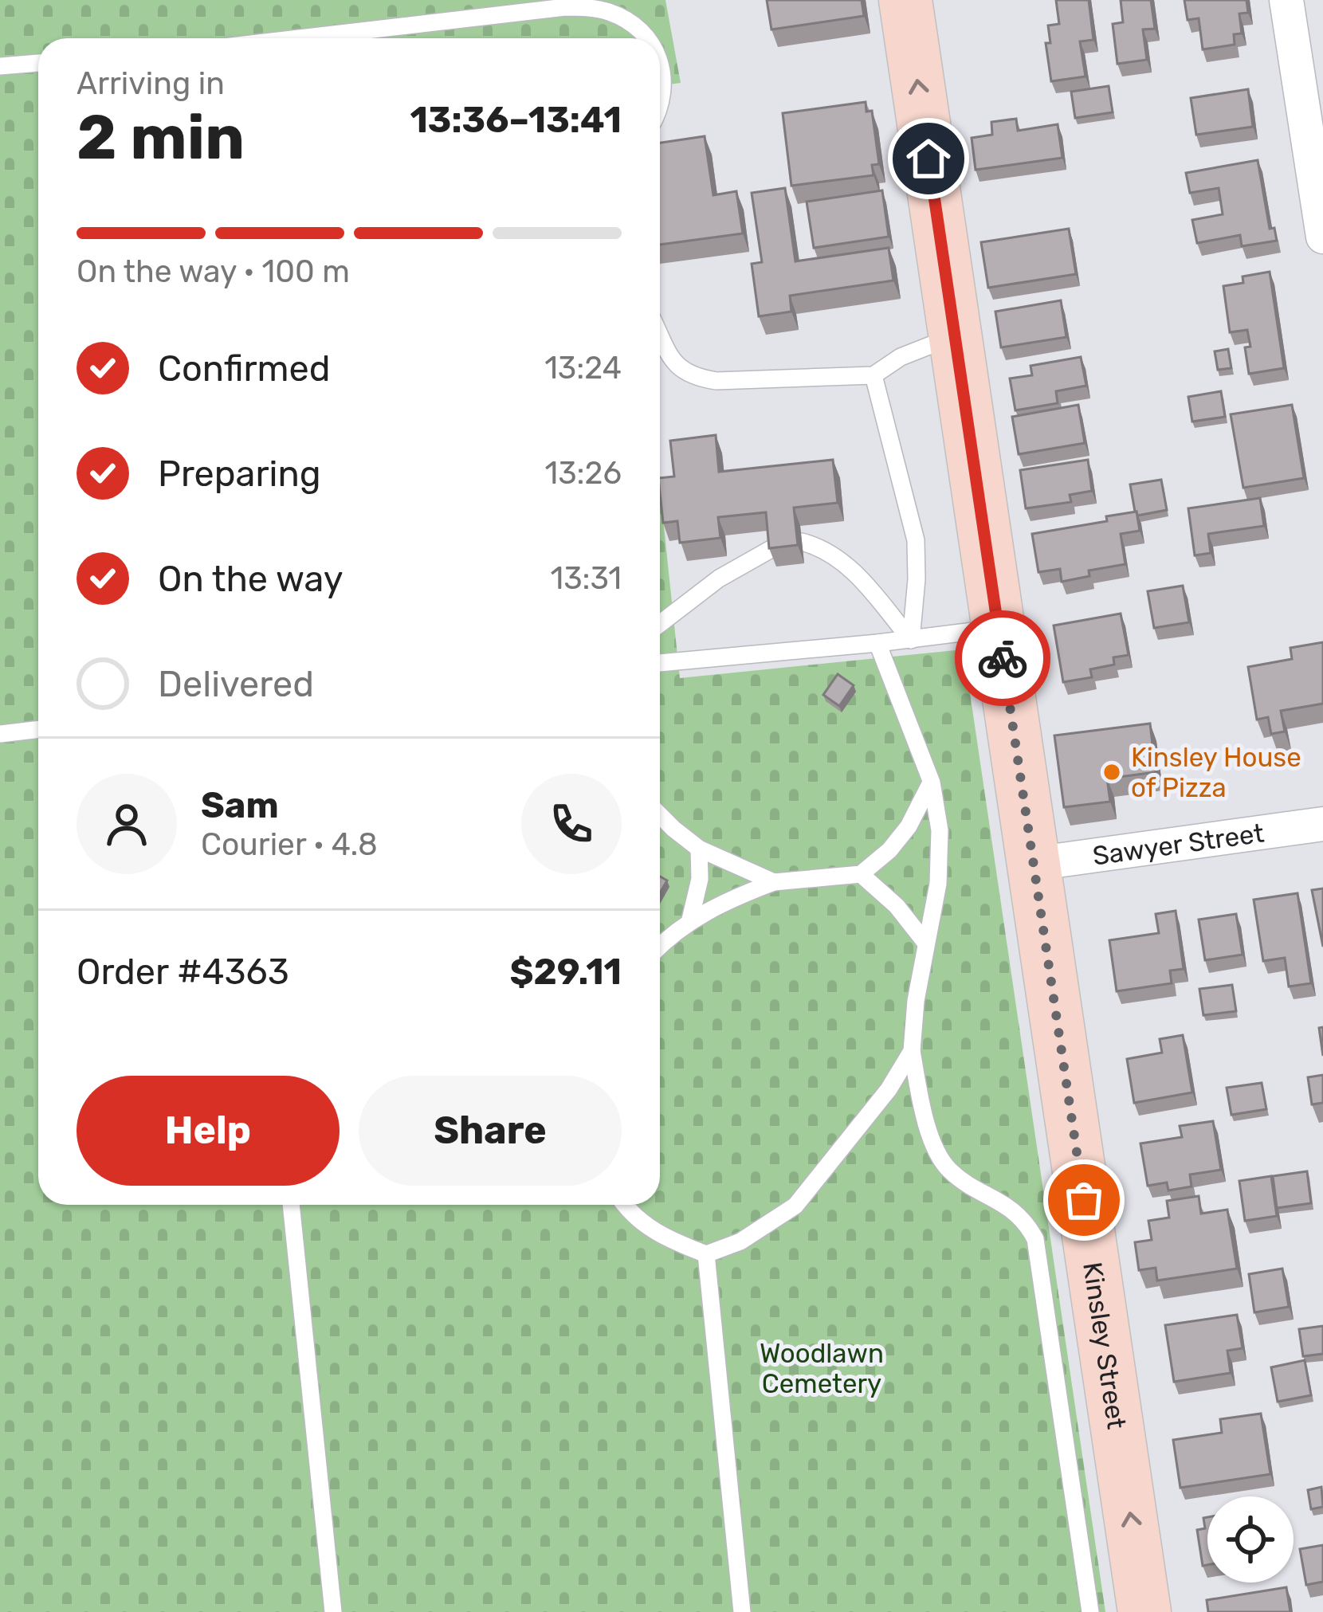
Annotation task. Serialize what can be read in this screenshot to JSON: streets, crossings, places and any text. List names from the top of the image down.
{
  "streets": {
    "main road": ["Kinsley Street"],
    "street": ["Sawyer Street"]
  },
  "crossings": [
    ["Sawyer Street", "Kinsley Street"]
  ],
  "one_way": ["Kinsley Street"],
  "parks": ["Woodlawn Cemetery"],
  "places": ["Kinsley House of Pizza"],
  "page": {
    "heading": ["2 min", "Arriving in", "13:36–13:41"],
    "panel": [
      "Sam",
      "Courier · 4.8",
      "Order #4363",
      "$29.11"
    ],
    "bar": "On the way · 100 m",
    "list": [
      ["Confirmed", "13:24"],
      ["Preparing", "13:26"],
      ["On the way", "13:31"],
      "Delivered"
    ],
    "buttons": ["Help", "Share"]
  }
}
